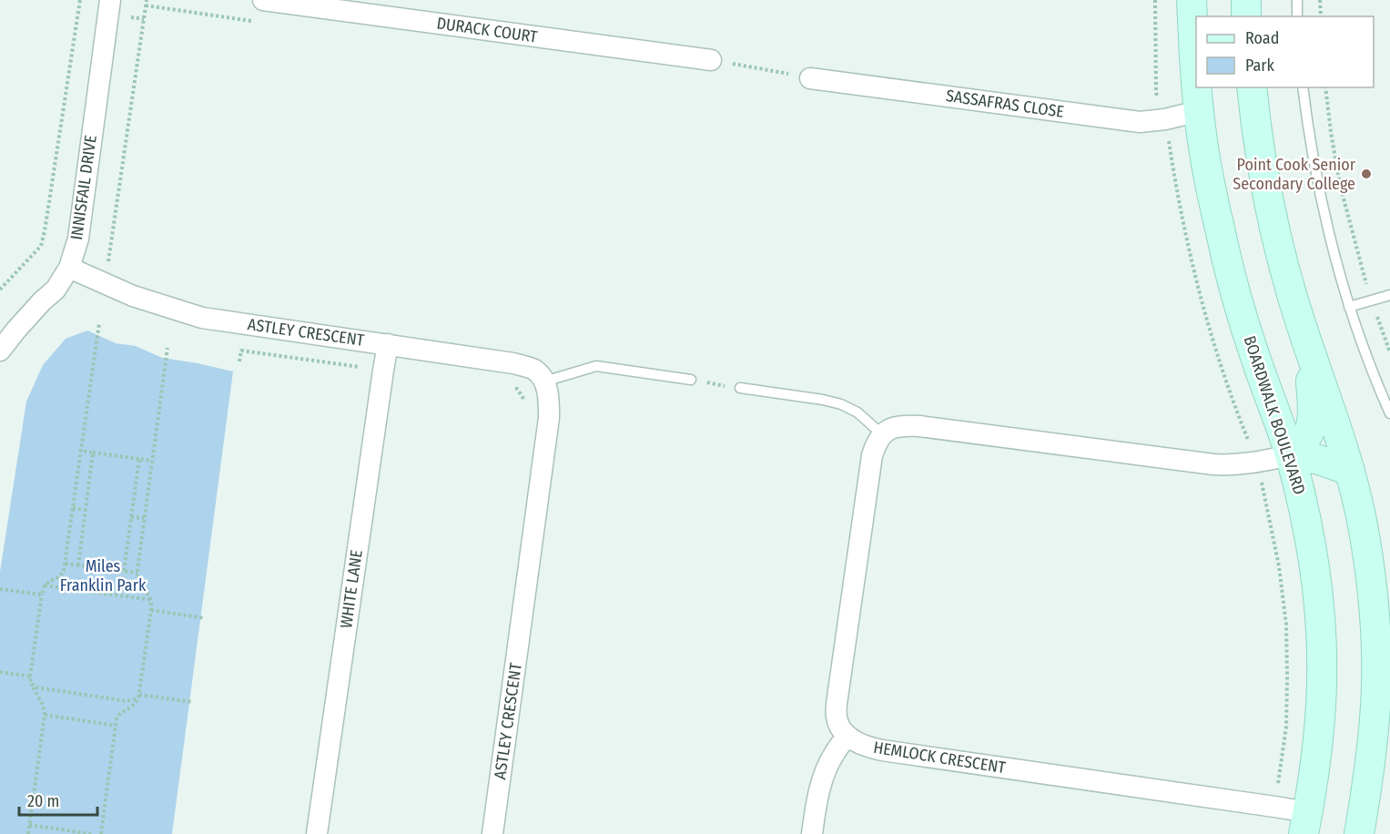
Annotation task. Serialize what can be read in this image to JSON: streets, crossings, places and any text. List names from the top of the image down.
{
  "streets": {
    "main road": ["BOARDWALK BOULEVARD"],
    "street": [
      "DURACK COURT",
      "SASSAFRAS CLOSE",
      "INNISFAIL DRIVE",
      "ASTLEY CRESCENT",
      "WHITE LANE",
      "HEMLOCK CRESCENT"
    ]
  },
  "crossings": [
    ["SASSAFRAS CLOSE", "BOARDWALK BOULEVARD"],
    ["INNISFAIL DRIVE", "ASTLEY CRESCENT"],
    ["ASTLEY CRESCENT", "WHITE LANE"],
    ["BOARDWALK BOULEVARD", "HEMLOCK CRESCENT"]
  ],
  "parks": ["Miles Franklin Park"],
  "places": ["Point Cook Senior Secondary College"],
  "legend": ["Road", "Park"],
  "scale_bar": "20 m"
}
